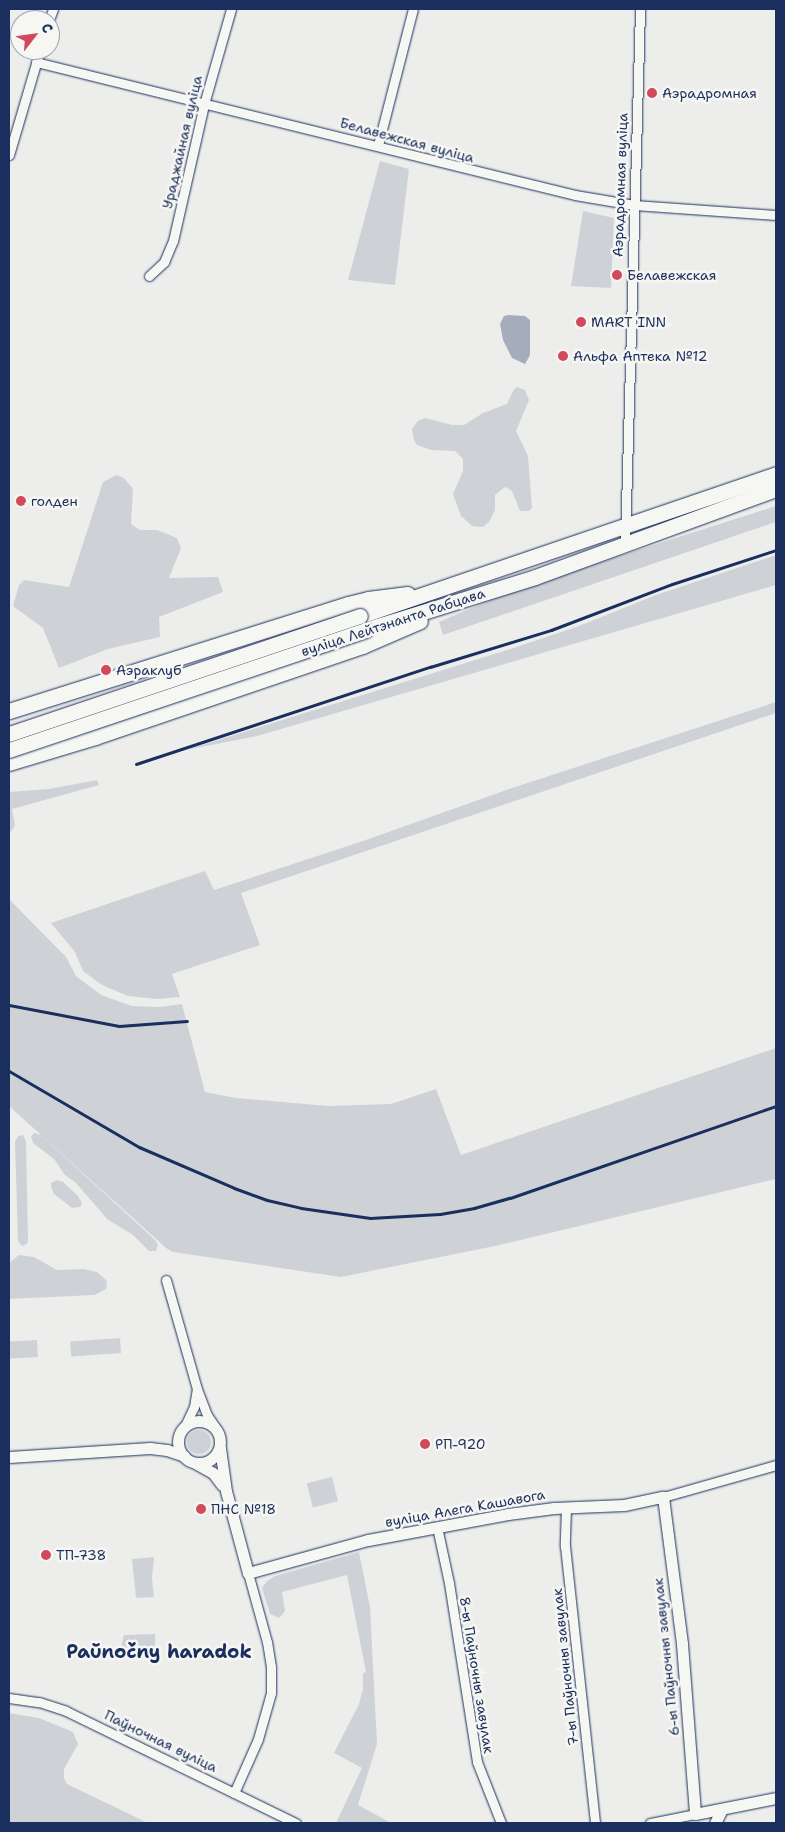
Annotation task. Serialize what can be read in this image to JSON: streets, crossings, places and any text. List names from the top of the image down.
{
  "streets": {
    "main road": ["вуліца Лейтэнанта Рабцава"],
    "street": [
      "Белавежская вуліца",
      "Ураджайная вуліца",
      "Аэрадромная вуліца",
      "вуліца Алега Кашавога",
      "6-ы Паўночны завулак",
      "7-ы Паўночны завулак",
      "8-ы Паўночны завулак",
      "Паўночная вуліца"
    ]
  },
  "crossings": [
    ["Белавежская вуліца", "Ураджайная вуліца"],
    ["Белавежская вуліца", "Аэрадромная вуліца"],
    ["Аэрадромная вуліца", "вуліца Лейтэнанта Рабцава"],
    ["вуліца Алега Кашавога", "6-ы Паўночны завулак"],
    ["вуліца Алега Кашавога", "7-ы Паўночны завулак"],
    ["вуліца Алега Кашавога", "8-ы Паўночны завулак"]
  ],
  "districts": ["Paŭnočny haradok"],
  "places": [
    "Аэрадромная",
    "Белавежская",
    "MART INN",
    "Альфа Аптека №12",
    "голден",
    "Аэраклуб",
    "РП-920",
    "ПНС №18",
    "ТП-738"
  ],
  "north": "top right"
}
